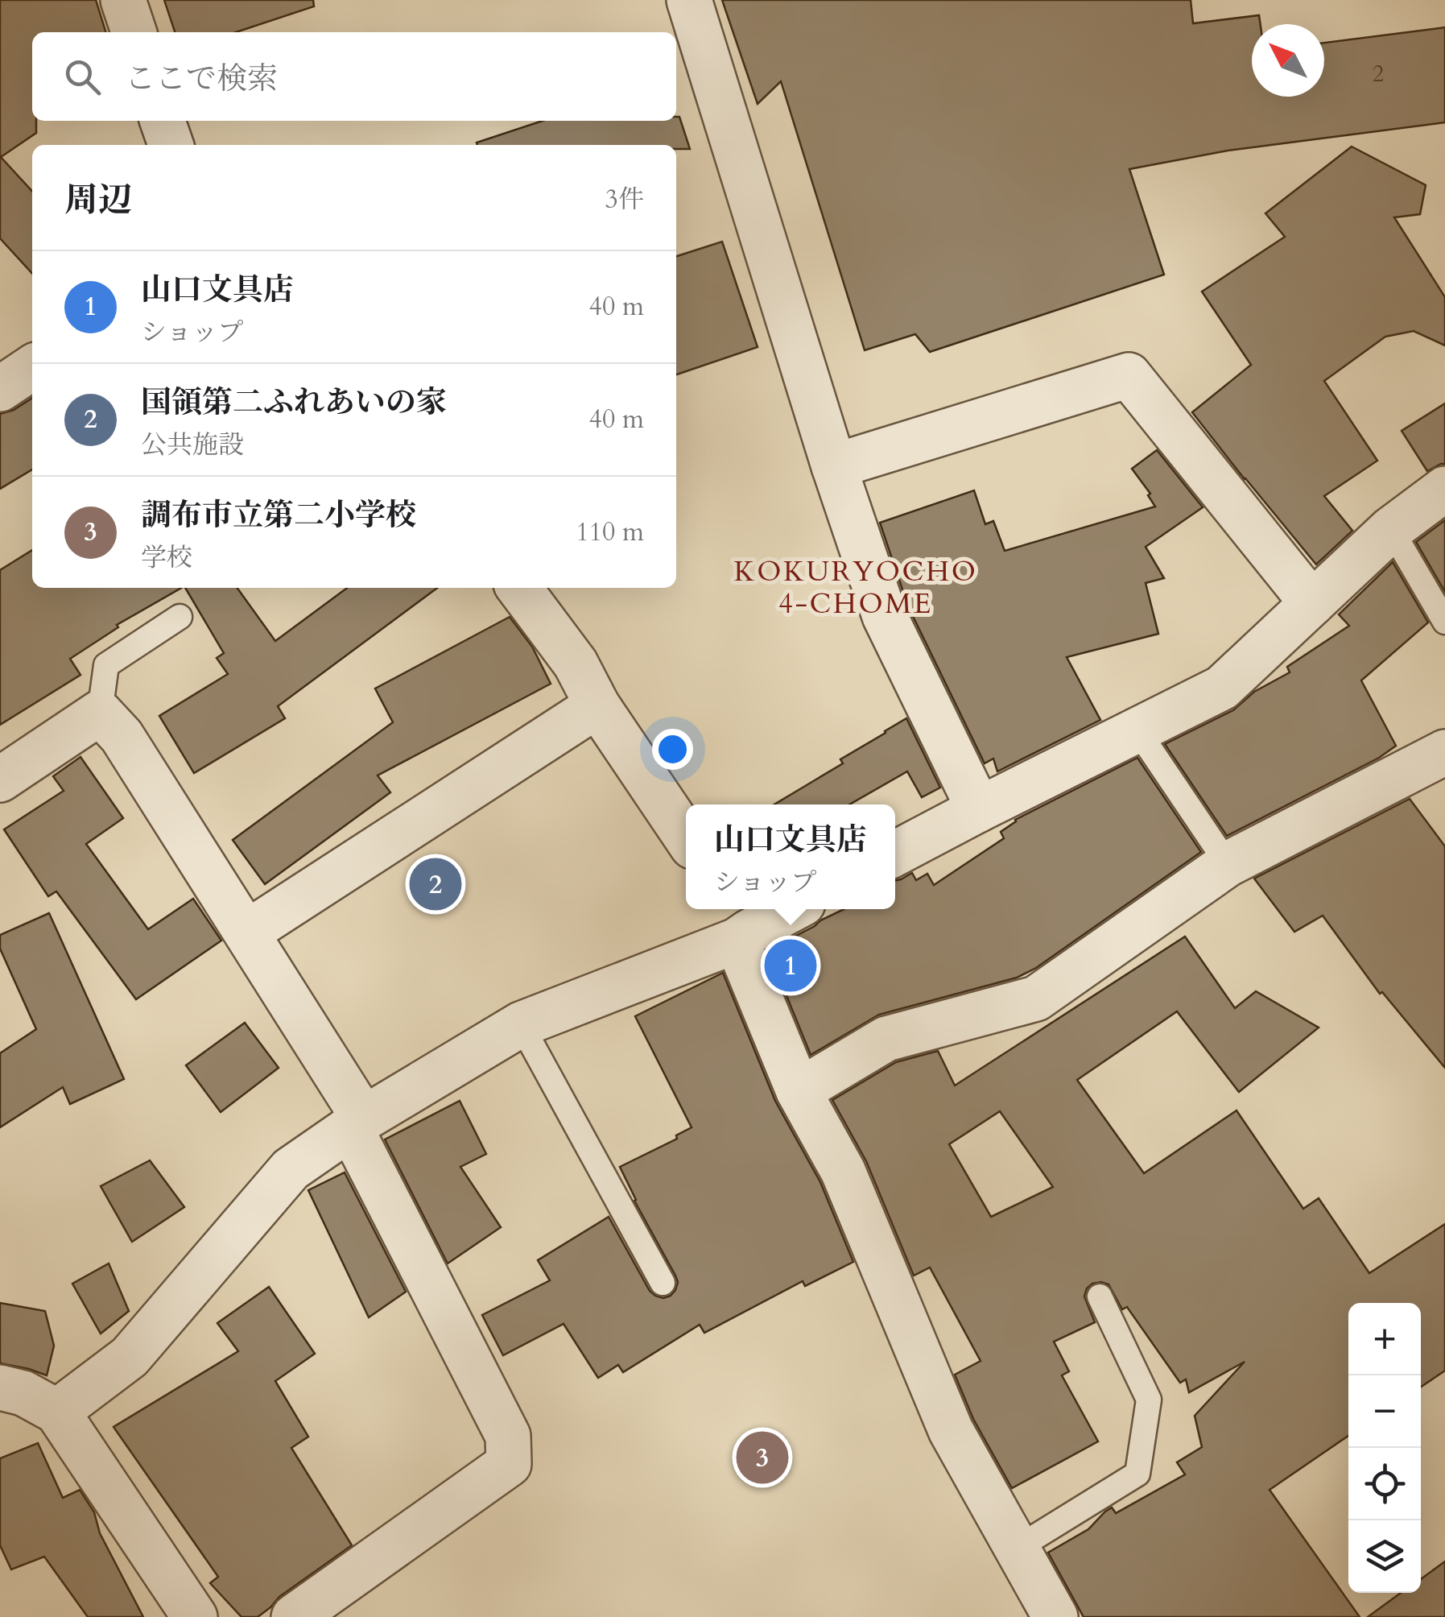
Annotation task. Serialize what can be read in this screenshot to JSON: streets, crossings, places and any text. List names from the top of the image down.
{
  "districts": ["KOKURYOCHO 4-CHOME"],
  "house_numbers": ["2"],
  "north": "top left",
  "page": {
    "search": "ここで検索",
    "heading": ["周辺", "3件"],
    "list": [
      {
        "mark": "1",
        "name": "山口文具店",
        "note": "ショップ",
        "value": "40 m"
      },
      {
        "mark": "2",
        "name": "国領第二ふれあいの家",
        "note": "公共施設",
        "value": "40 m"
      },
      {
        "mark": "3",
        "name": "調布市立第二小学校",
        "note": "学校",
        "value": "110 m"
      }
    ],
    "popup": ["山口文具店", "ショップ"],
    "pins": ["2", "1", "3"],
    "map_buttons": ["+", "−"]
  }
}
